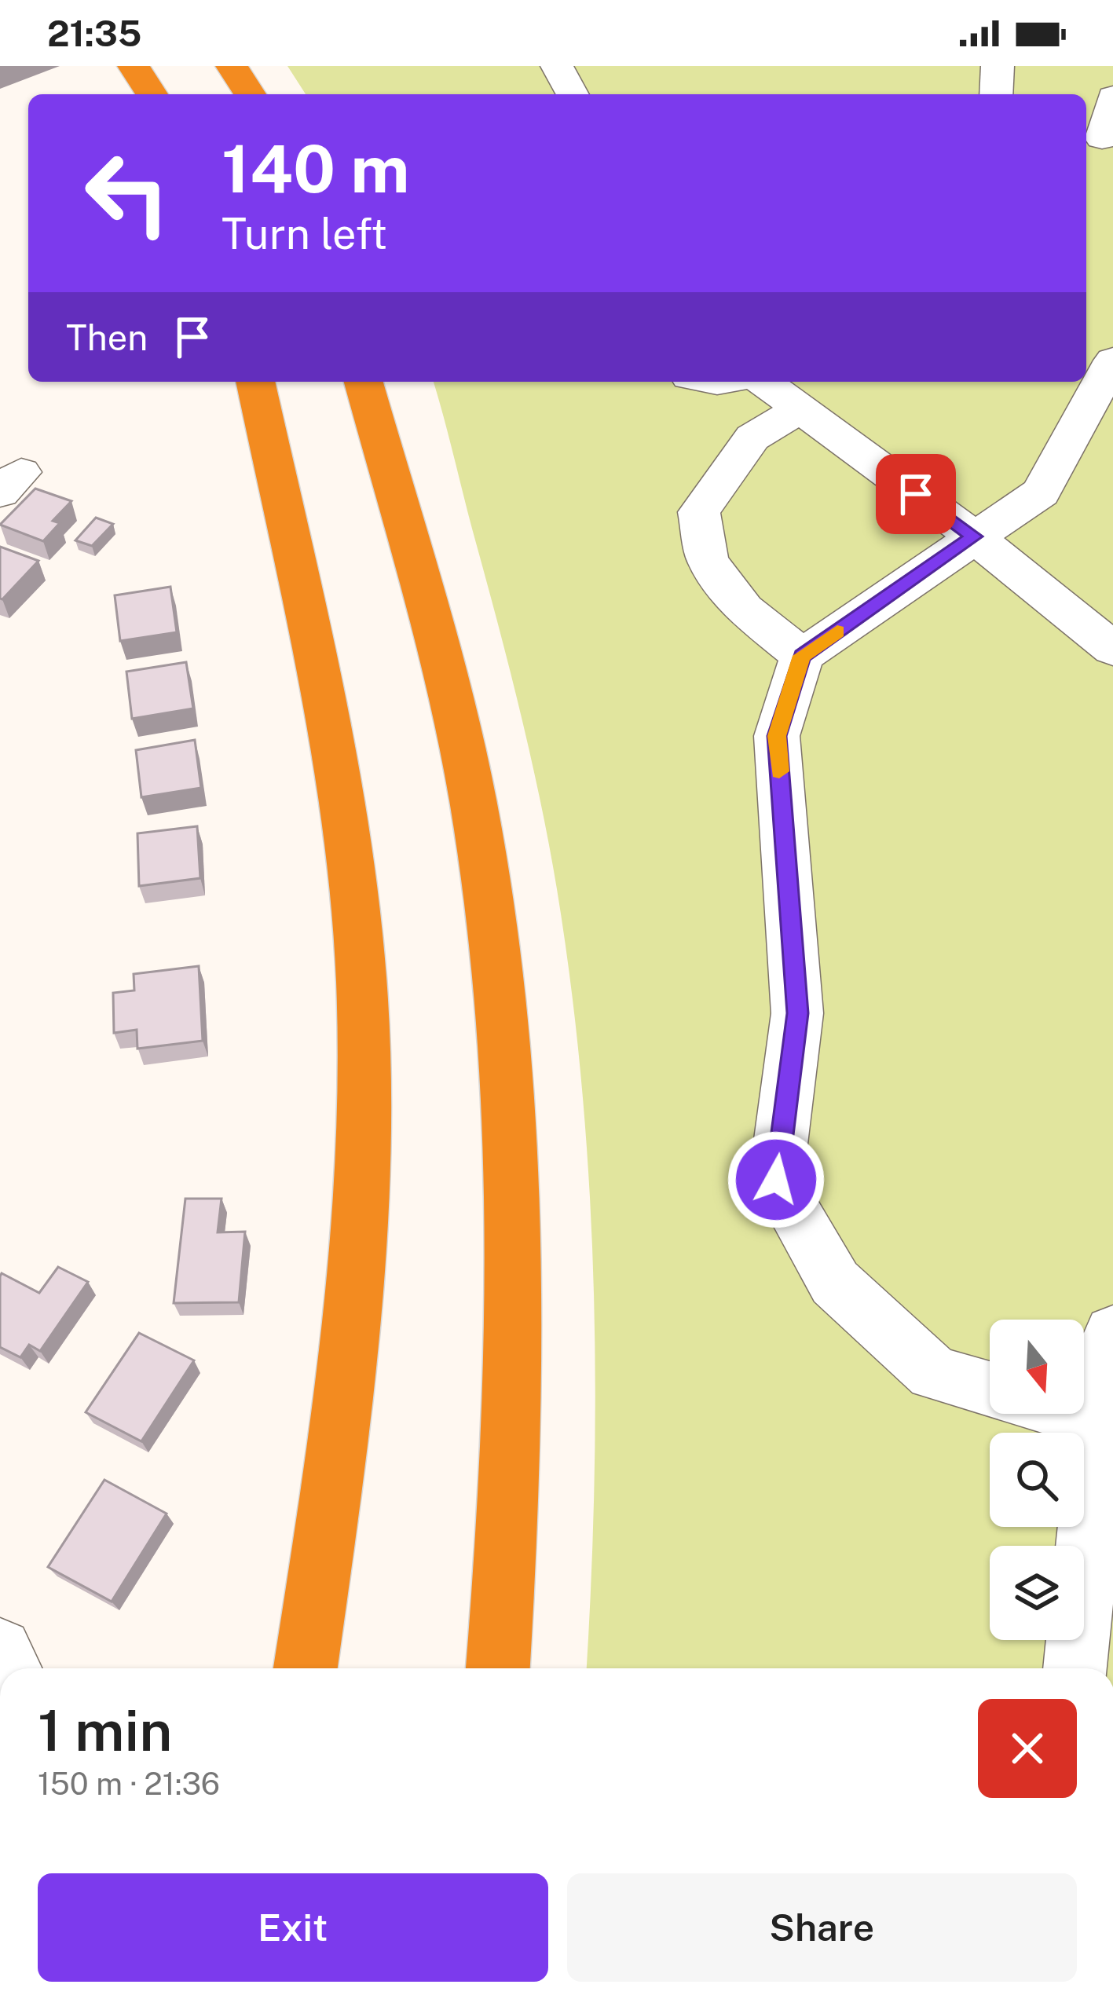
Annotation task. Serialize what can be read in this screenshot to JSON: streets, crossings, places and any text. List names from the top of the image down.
{
  "north": "bottom",
  "page": {
    "status": "21:35",
    "turn": ["140 m", "Turn left"],
    "then": "Then",
    "heading": ["1 min", "150 m · 21:36"],
    "buttons": ["Exit", "Share"]
  }
}
